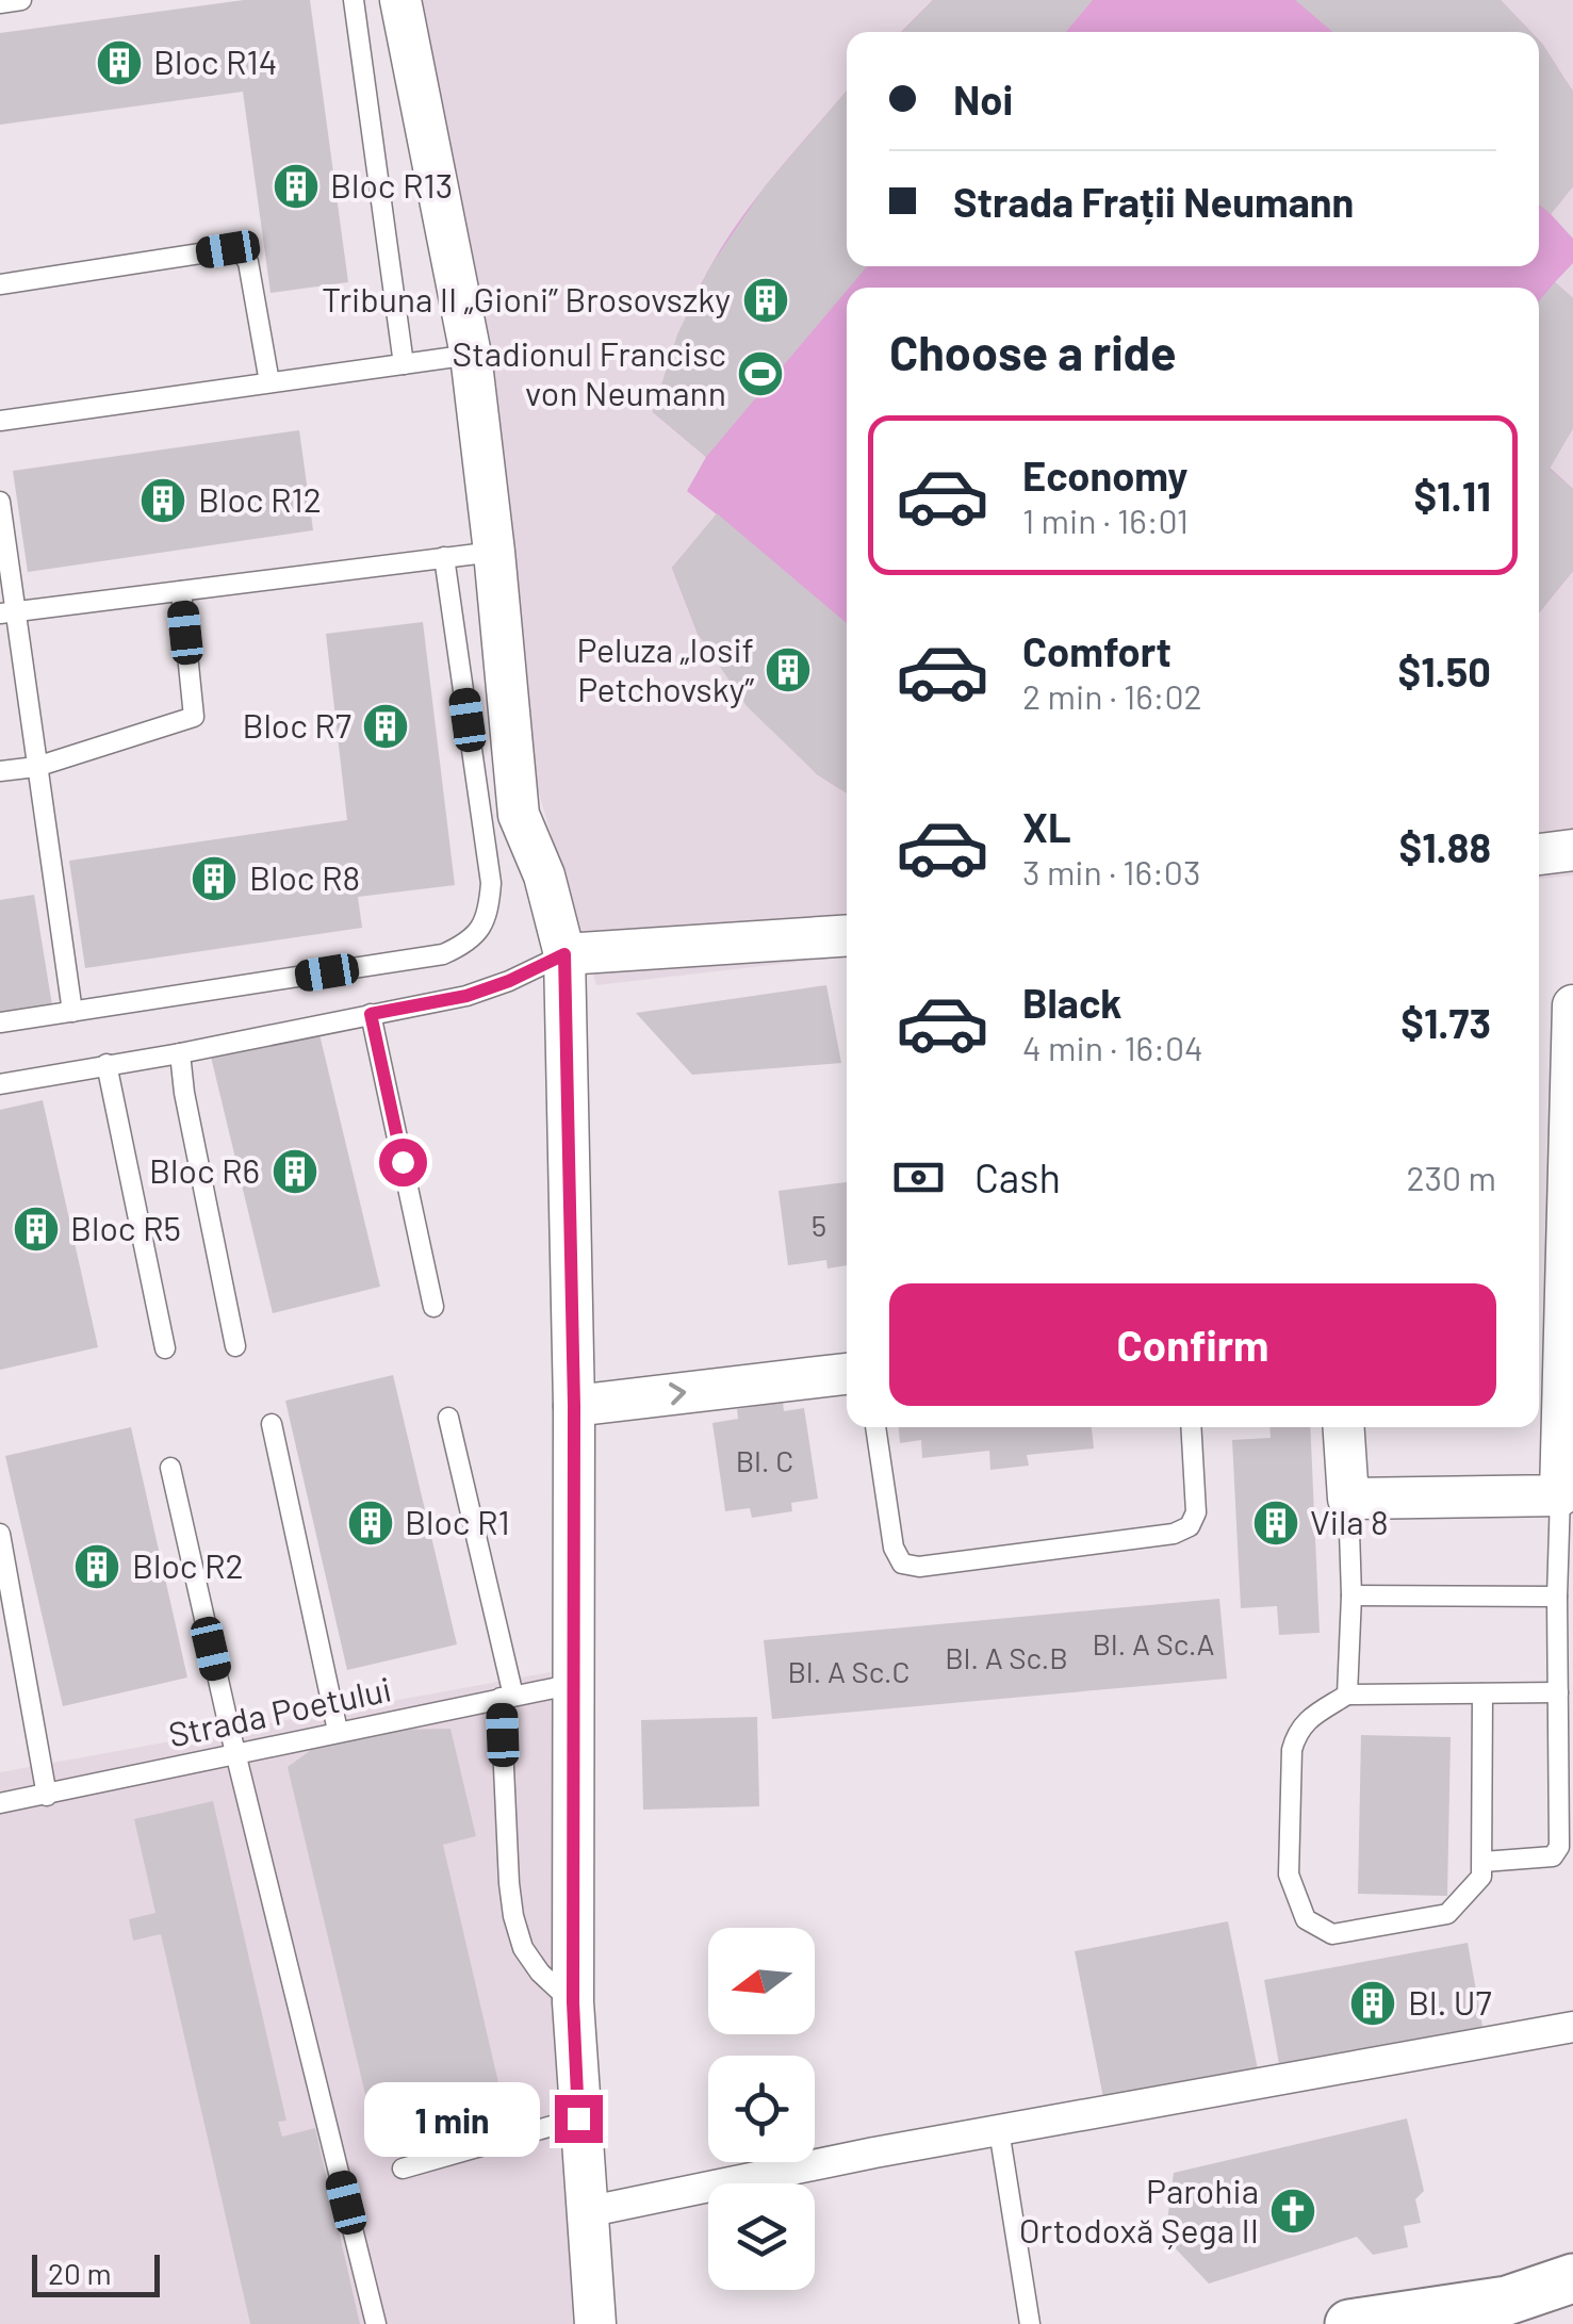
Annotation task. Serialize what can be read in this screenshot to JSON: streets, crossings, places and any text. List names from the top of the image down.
{
  "streets": {
    "lane": ["Strada Poetului"]
  },
  "places": {
    "building": [
      "Bloc R14",
      "Bloc R13",
      "Tribuna II „Gioni” Brosovszky",
      "Bloc R12",
      "Peluza „Iosif Petchovsky”",
      "Bloc R7",
      "Bloc R8",
      "Bloc R6",
      "Bloc R5",
      "Bloc R1",
      "Vila 8",
      "Bloc R2",
      "Bl. U7"
    ],
    "sports": ["Stadionul Francisc von Neumann"],
    "church": ["Parohia Ortodoxă Șega II"]
  },
  "house_numbers": [
    "5",
    "Bl. C",
    "Bl. A Sc.A",
    "Bl. A Sc.B",
    "Bl. A Sc.C"
  ],
  "scale_bar": "20 m",
  "north": "left",
  "page": {
    "banner": ["Noi", "Strada Frații Neumann"],
    "heading": "Choose a ride",
    "list": [
      {
        "name": "Economy",
        "note": "1 min · 16:01",
        "value": "$1.11"
      },
      {
        "name": "Comfort",
        "note": "2 min · 16:02",
        "value": "$1.50"
      },
      {
        "name": "XL",
        "note": "3 min · 16:03",
        "value": "$1.88"
      },
      {
        "name": "Black",
        "note": "4 min · 16:04",
        "value": "$1.73"
      }
    ],
    "pay": ["Cash", "230 m"],
    "buttons": "Confirm",
    "bubble": "1 min",
    "scale": "20 m"
  }
}
